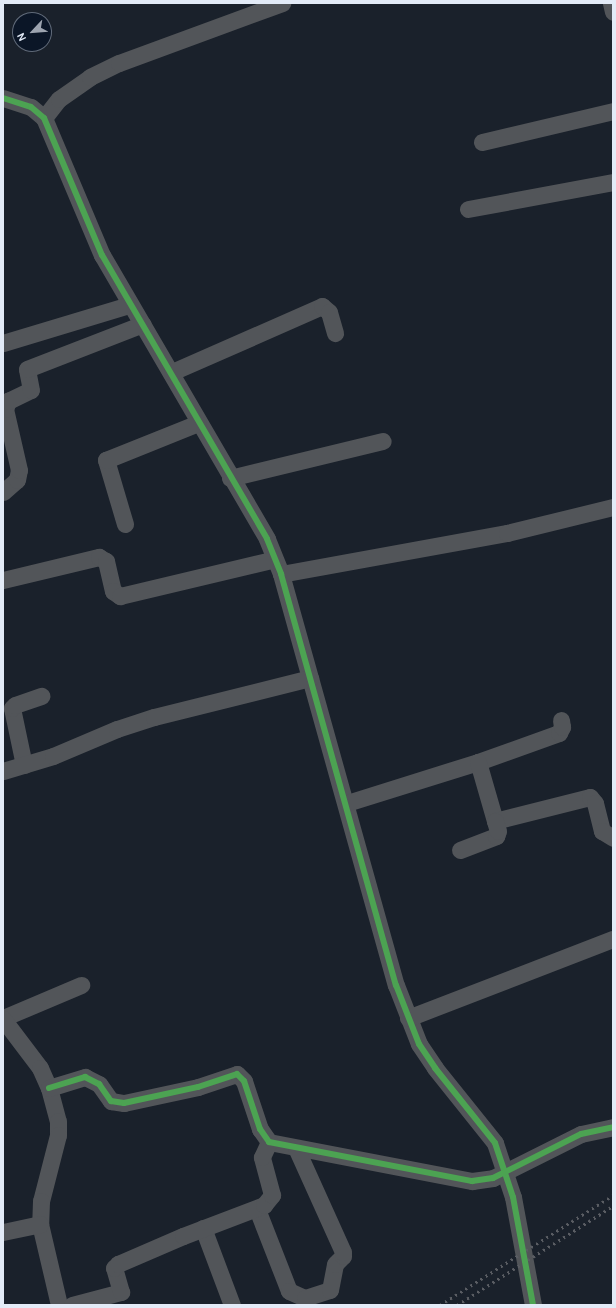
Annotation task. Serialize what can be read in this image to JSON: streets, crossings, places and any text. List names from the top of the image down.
{
  "north": "bottom left"
}
